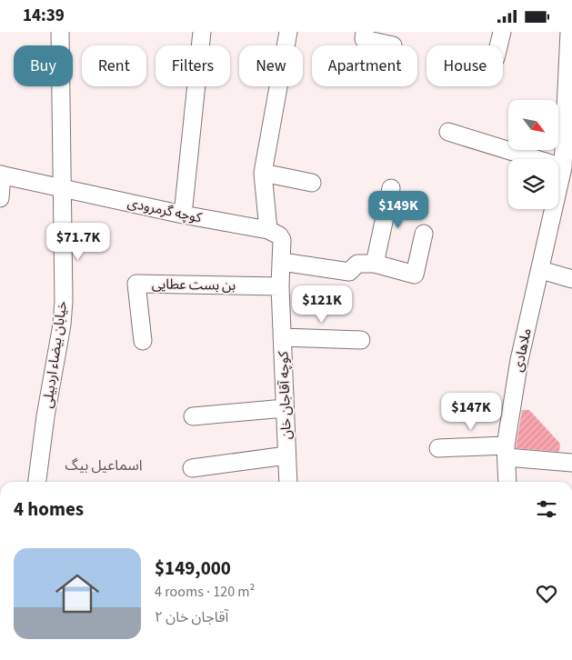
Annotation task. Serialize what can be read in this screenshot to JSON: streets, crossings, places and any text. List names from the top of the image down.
{
  "streets": {
    "street": [
      "کوچه گرمرودی",
      "بن بست عطایی",
      "ملاهادی",
      "خیابان بیضاء اردبیلی",
      "کوچه آقاجان خان"
    ]
  },
  "crossings": [
    ["کوچه گرمرودی", "خیابان بیضاء اردبیلی"],
    ["کوچه گرمرودی", "کوچه آقاجان خان"],
    ["بن بست عطایی", "کوچه آقاجان خان"]
  ],
  "districts": ["اسماعیل بیگ"],
  "north": "bottom right",
  "page": {
    "status": "14:39",
    "chip": [
      "Buy",
      "Rent",
      "Filters",
      "New",
      "Apartment",
      "House"
    ],
    "price": [
      "$149K",
      "$71.7K",
      "$121K",
      "$147K"
    ],
    "heading": "4 homes",
    "list": [
      {
        "name": "$149,000",
        "note": "4 rooms · 120 m² · آقاجان خان ۲"
      }
    ]
  }
}
